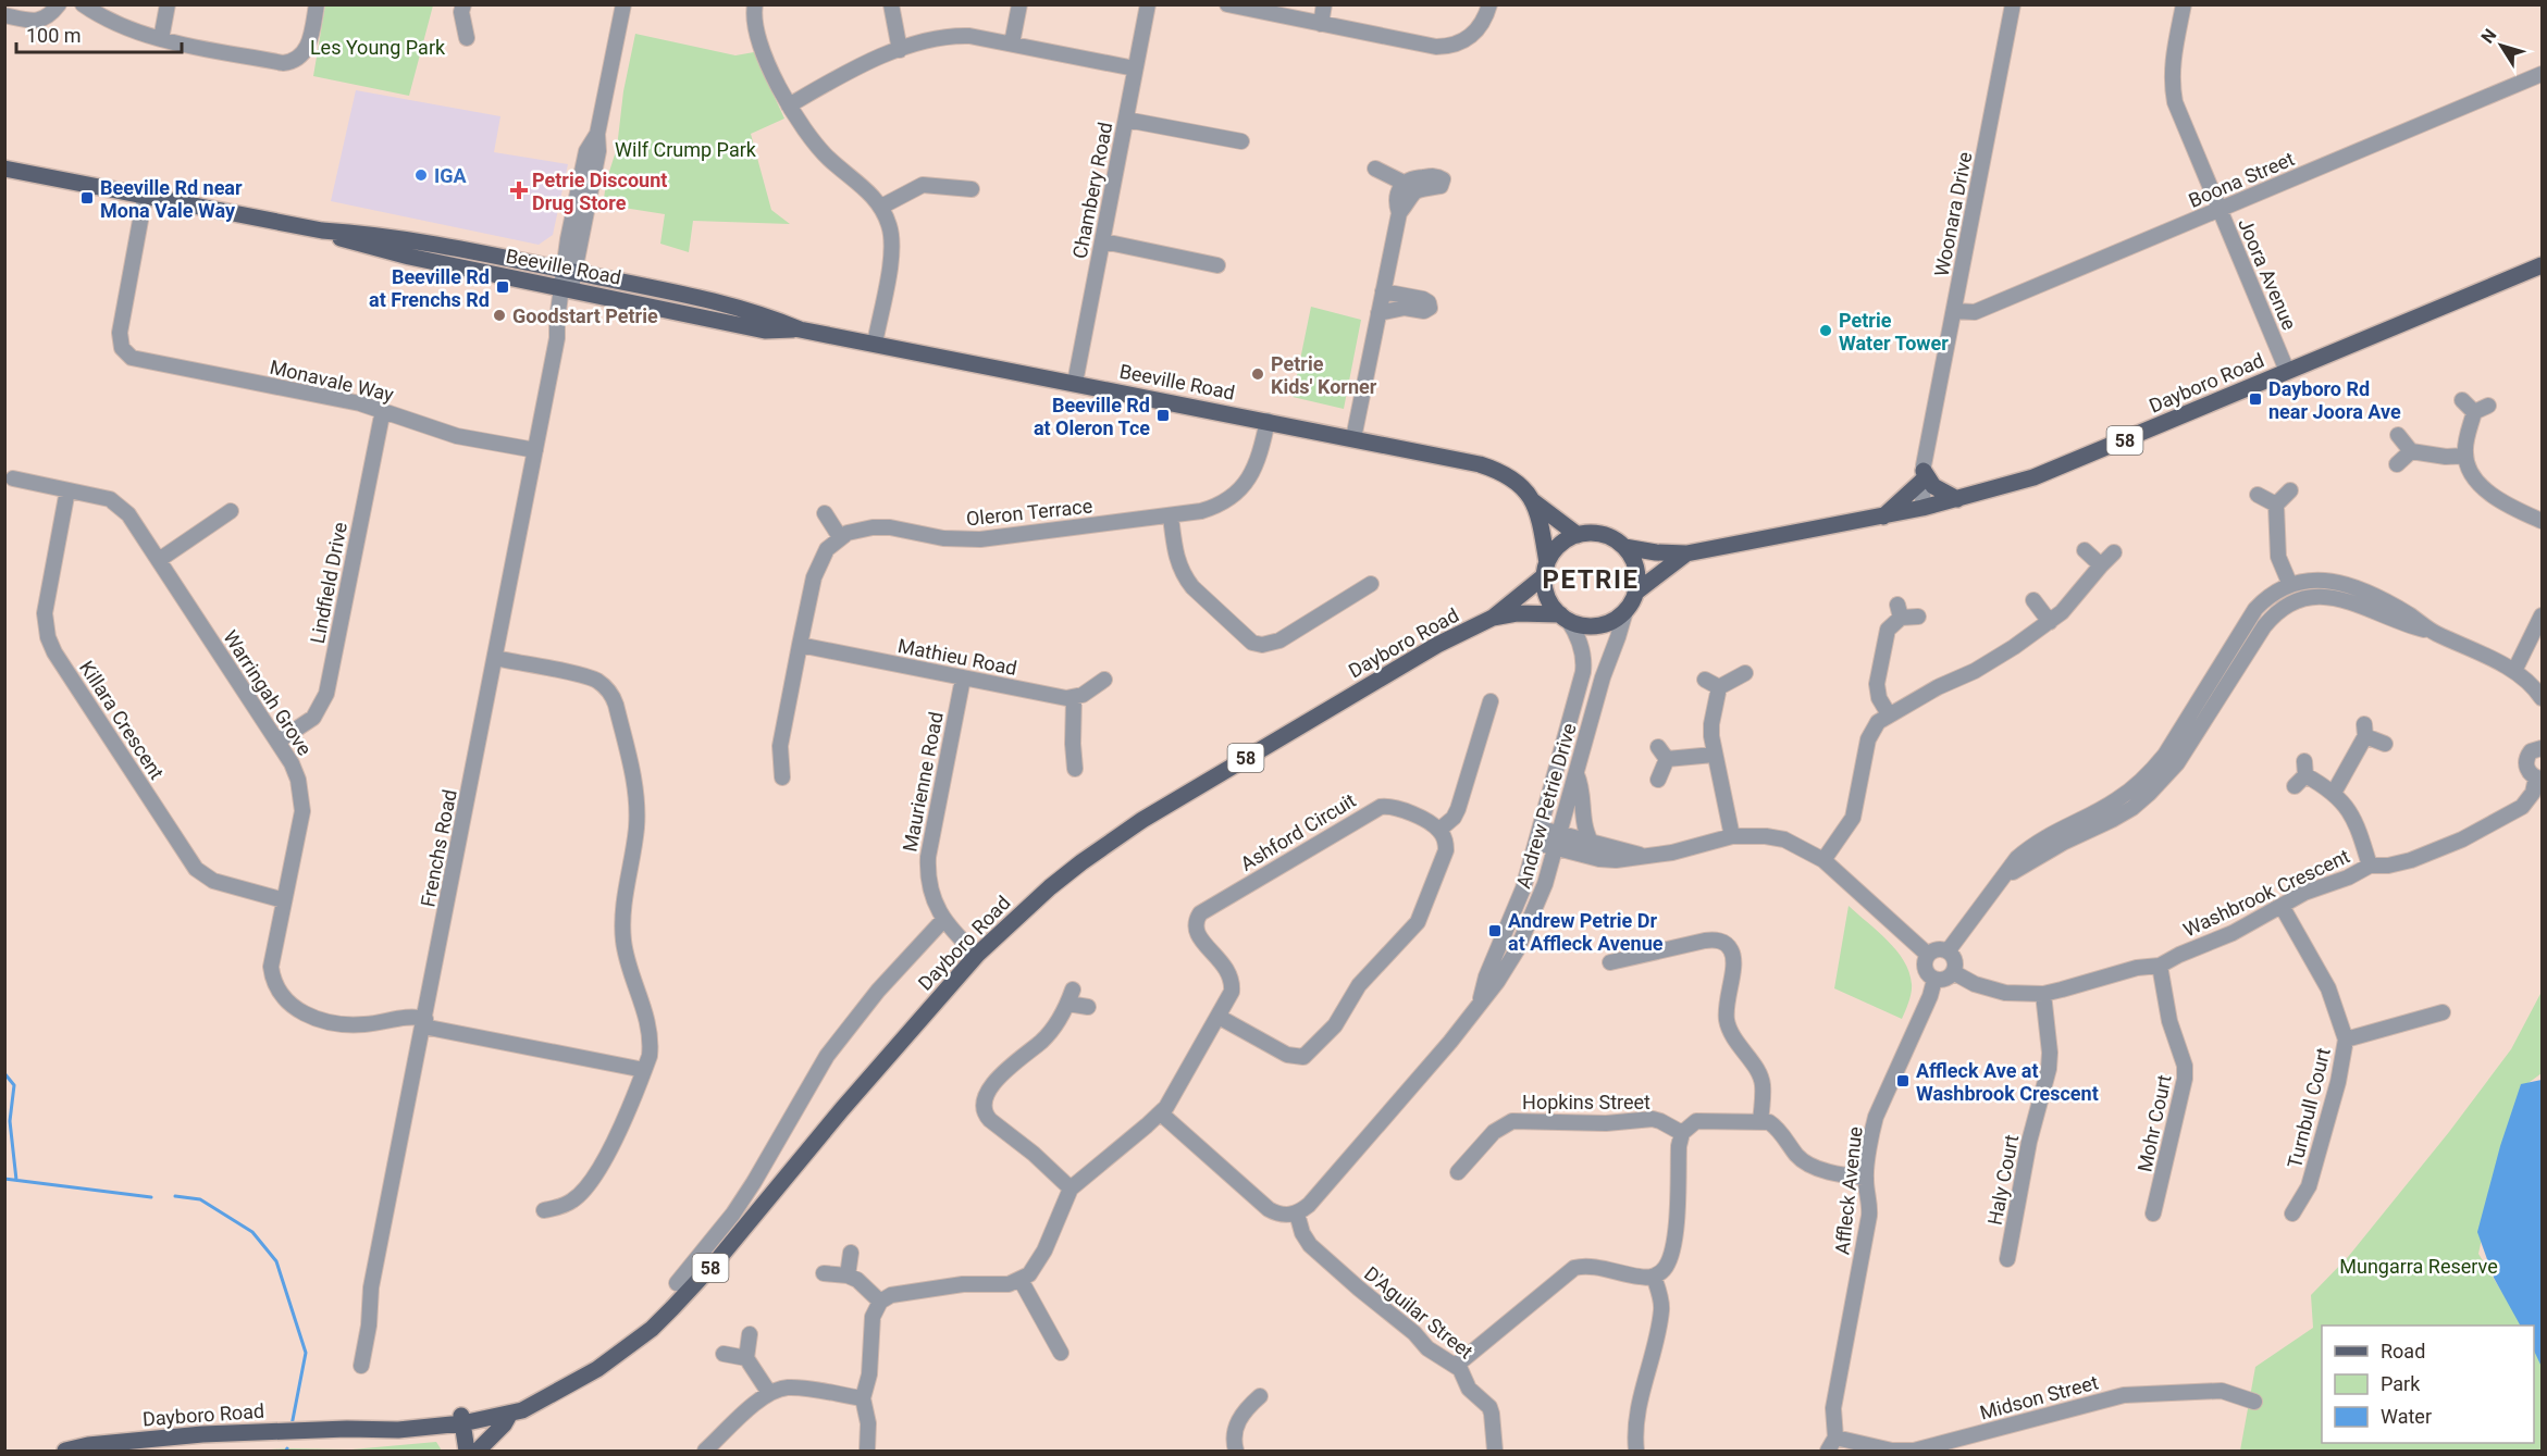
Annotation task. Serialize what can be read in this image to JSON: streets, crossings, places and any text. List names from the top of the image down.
{
  "streets": {
    "main road": ["Beeville Road", "Dayboro Road", "58"],
    "street": [
      "Boona Street",
      "Chambery Road",
      "Woonara Drive",
      "Joora Avenue",
      "Monavale Way",
      "Oleron Terrace",
      "Lindfield Drive",
      "Mathieu Road",
      "Warringah Grove",
      "Killara Crescent",
      "Maurienne Road",
      "Andrew Petrie Drive",
      "Ashford Circuit",
      "Frenchs Road",
      "Washbrook Crescent",
      "Hopkins Street",
      "Turnbull Court",
      "Mohr Court",
      "Haly Court",
      "Affleck Avenue",
      "D'Aguilar Street",
      "Midson Street"
    ]
  },
  "crossings": [
    ["Boona Street", "Woonara Drive"],
    ["Boona Street", "Joora Avenue"],
    ["Chambery Road", "Beeville Road"],
    ["Woonara Drive", "Dayboro Road"],
    ["Beeville Road", "Dayboro Road"],
    ["Beeville Road", "58"],
    ["Beeville Road", "Oleron Terrace"],
    ["Beeville Road", "Andrew Petrie Drive"],
    ["Beeville Road", "Frenchs Road"],
    ["Joora Avenue", "Dayboro Road"],
    ["Monavale Way", "Lindfield Drive"],
    ["Monavale Way", "Frenchs Road"],
    ["Dayboro Road", "58"],
    ["Dayboro Road", "Maurienne Road"],
    ["Dayboro Road", "Andrew Petrie Drive"],
    ["58", "Andrew Petrie Drive"],
    ["Lindfield Drive", "Warringah Grove"],
    ["Mathieu Road", "Maurienne Road"],
    ["Warringah Grove", "Killara Crescent"],
    ["Warringah Grove", "Frenchs Road"],
    ["Andrew Petrie Drive", "D'Aguilar Street"],
    ["Washbrook Crescent", "Turnbull Court"],
    ["Washbrook Crescent", "Mohr Court"],
    ["Washbrook Crescent", "Haly Court"],
    ["Washbrook Crescent", "Affleck Avenue"],
    ["Affleck Avenue", "Midson Street"]
  ],
  "districts": ["PETRIE"],
  "parks": ["Les Young Park", "Wilf Crump Park", "Mungarra Reserve"],
  "places": {
    "other": [
      "IGA",
      "Goodstart Petrie",
      "Petrie Water Tower",
      "Petrie Kids' Korner"
    ],
    "health": ["Petrie Discount Drug Store"],
    "transit": [
      "Beeville Rd near Mona Vale Way",
      "Beeville Rd at Frenchs Rd",
      "Dayboro Rd near Joora Ave",
      "Beeville Rd at Oleron Tce",
      "Andrew Petrie Dr at Affleck Avenue",
      "Affleck Ave at Washbrook Crescent"
    ]
  },
  "legend": ["Road", "Park", "Water"],
  "scale_bar": "100 m",
  "north": "top left"
}
